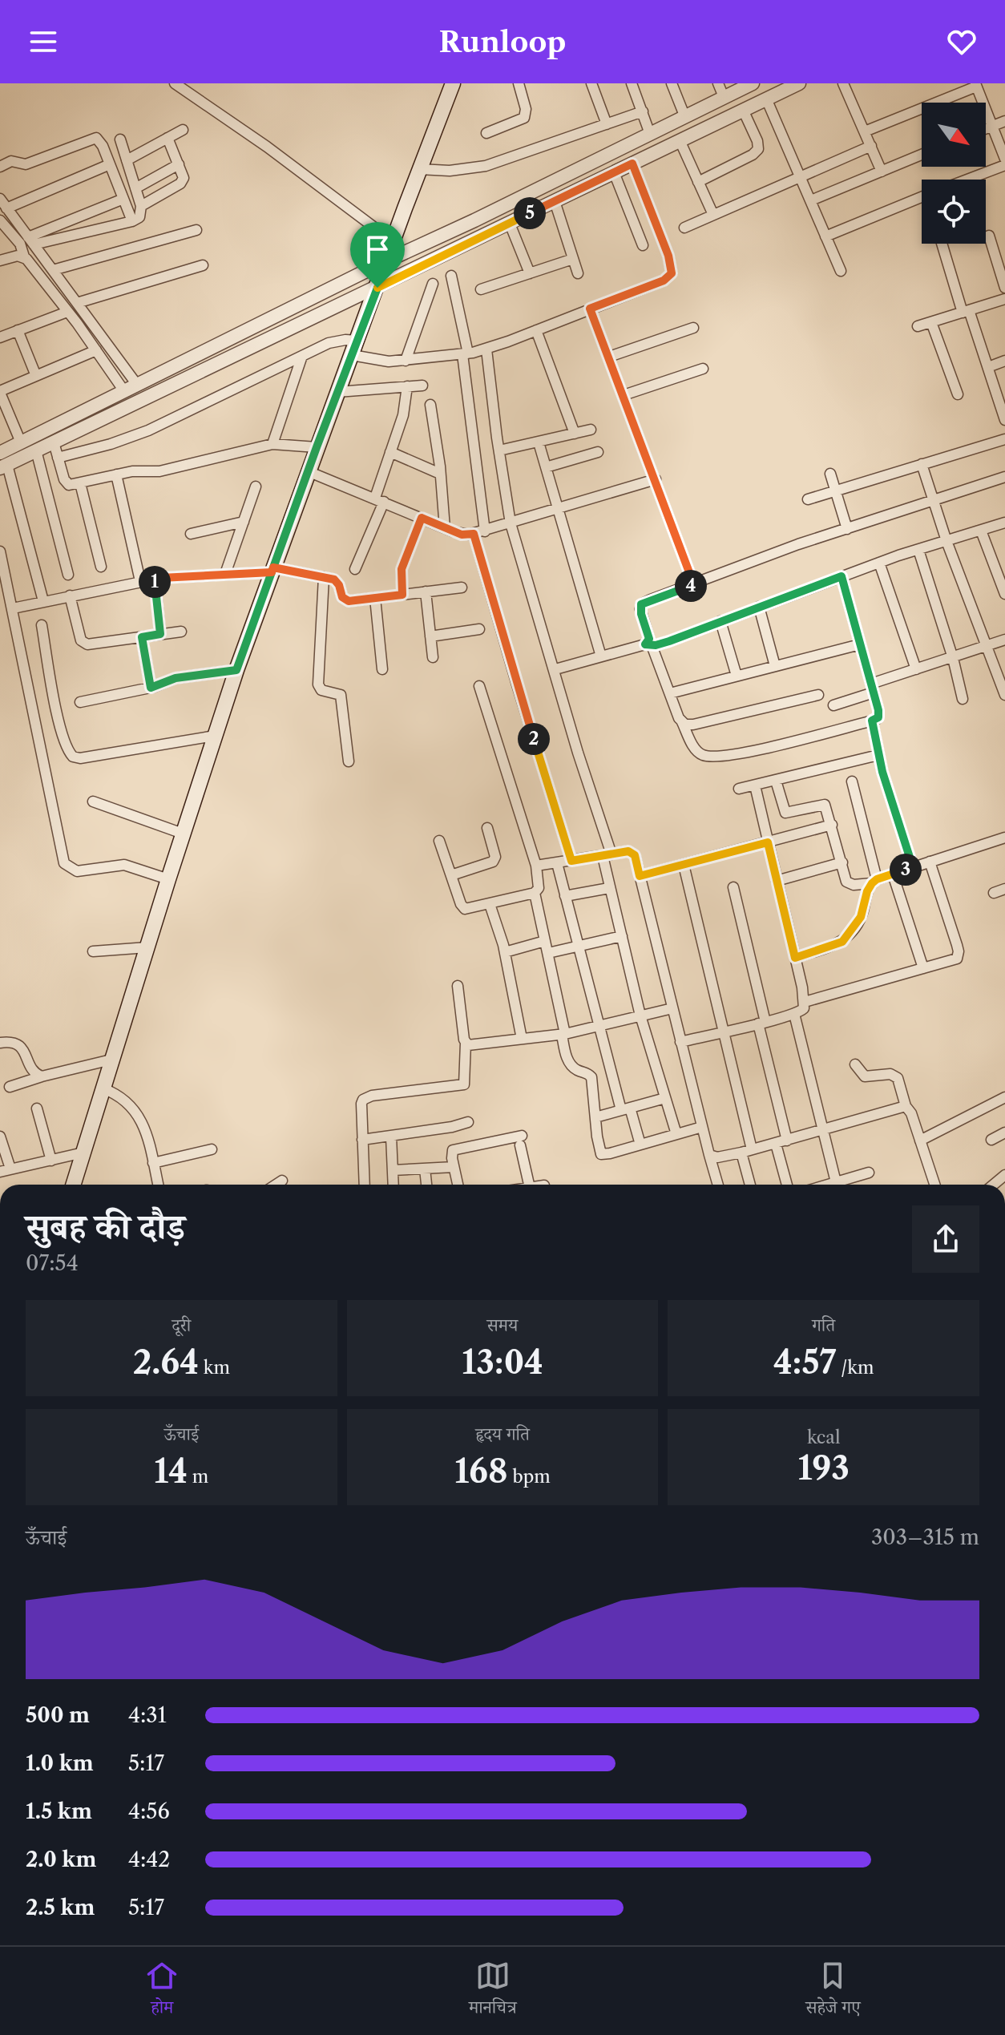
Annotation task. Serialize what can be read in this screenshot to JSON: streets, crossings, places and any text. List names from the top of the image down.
{
  "north": "bottom right",
  "page": {
    "header": "Runloop",
    "pins": [
      "5",
      "1",
      "4",
      "2",
      "3"
    ],
    "heading": ["सुबह की दौड़", "07:54"],
    "stats": [
      ["दूरी", "2.64 km"],
      ["समय", "13:04"],
      ["गति", "4:57 /km"],
      ["ऊँचाई", "14 m"],
      ["हृदय गति", "168 bpm"],
      ["kcal", "193"]
    ],
    "chart": ["ऊँचाई", "303–315 m"],
    "list": [
      {
        "name": "500 m",
        "note": "4:31"
      },
      {
        "name": "1.0 km",
        "note": "5:17"
      },
      {
        "name": "1.5 km",
        "note": "4:56"
      },
      {
        "name": "2.0 km",
        "note": "4:42"
      },
      {
        "name": "2.5 km",
        "note": "5:17"
      }
    ],
    "tabs": ["होम", "मानचित्र", "सहेजे गए"]
  }
}
